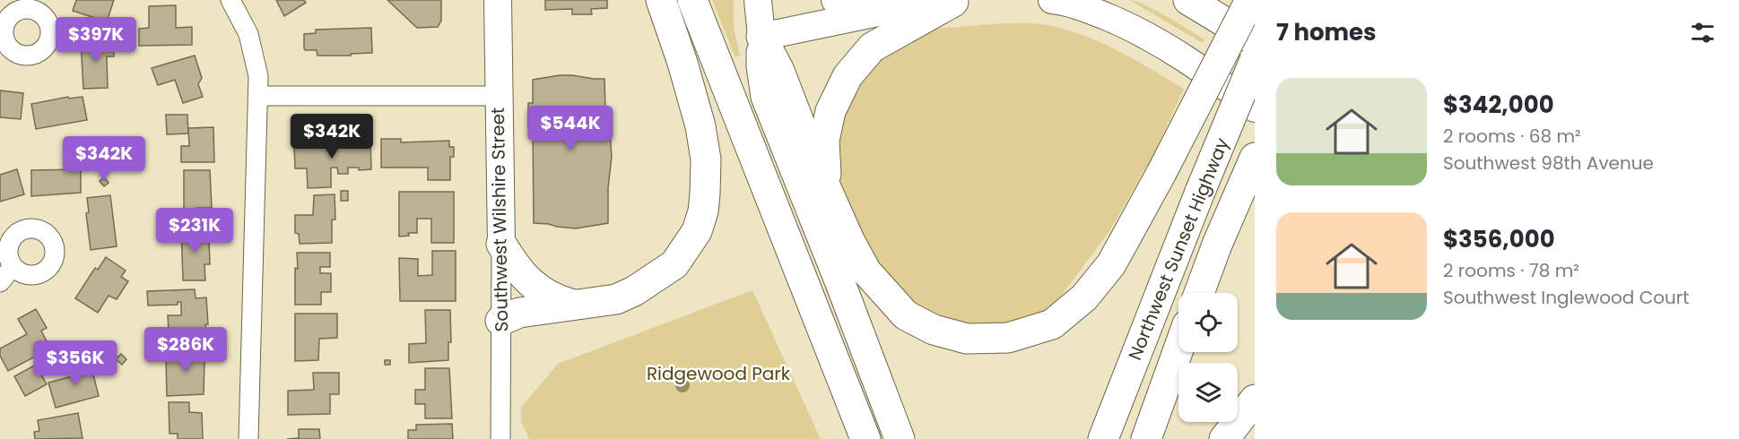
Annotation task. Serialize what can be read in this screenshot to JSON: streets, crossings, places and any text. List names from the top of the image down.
{
  "streets": {
    "highway": ["Northwest Sunset Highway"],
    "street": ["Southwest Wilshire Street"]
  },
  "parks": ["Ridgewood Park"],
  "page": {
    "heading": "7 homes",
    "price": [
      "$397K",
      "$544K",
      "$342K",
      "$342K",
      "$231K",
      "$286K",
      "$356K"
    ],
    "list": [
      {
        "name": "$342,000",
        "note": "2 rooms · 68 m² · Southwest 98th Avenue"
      },
      {
        "name": "$356,000",
        "note": "2 rooms · 78 m² · Southwest Inglewood Court"
      }
    ]
  }
}
